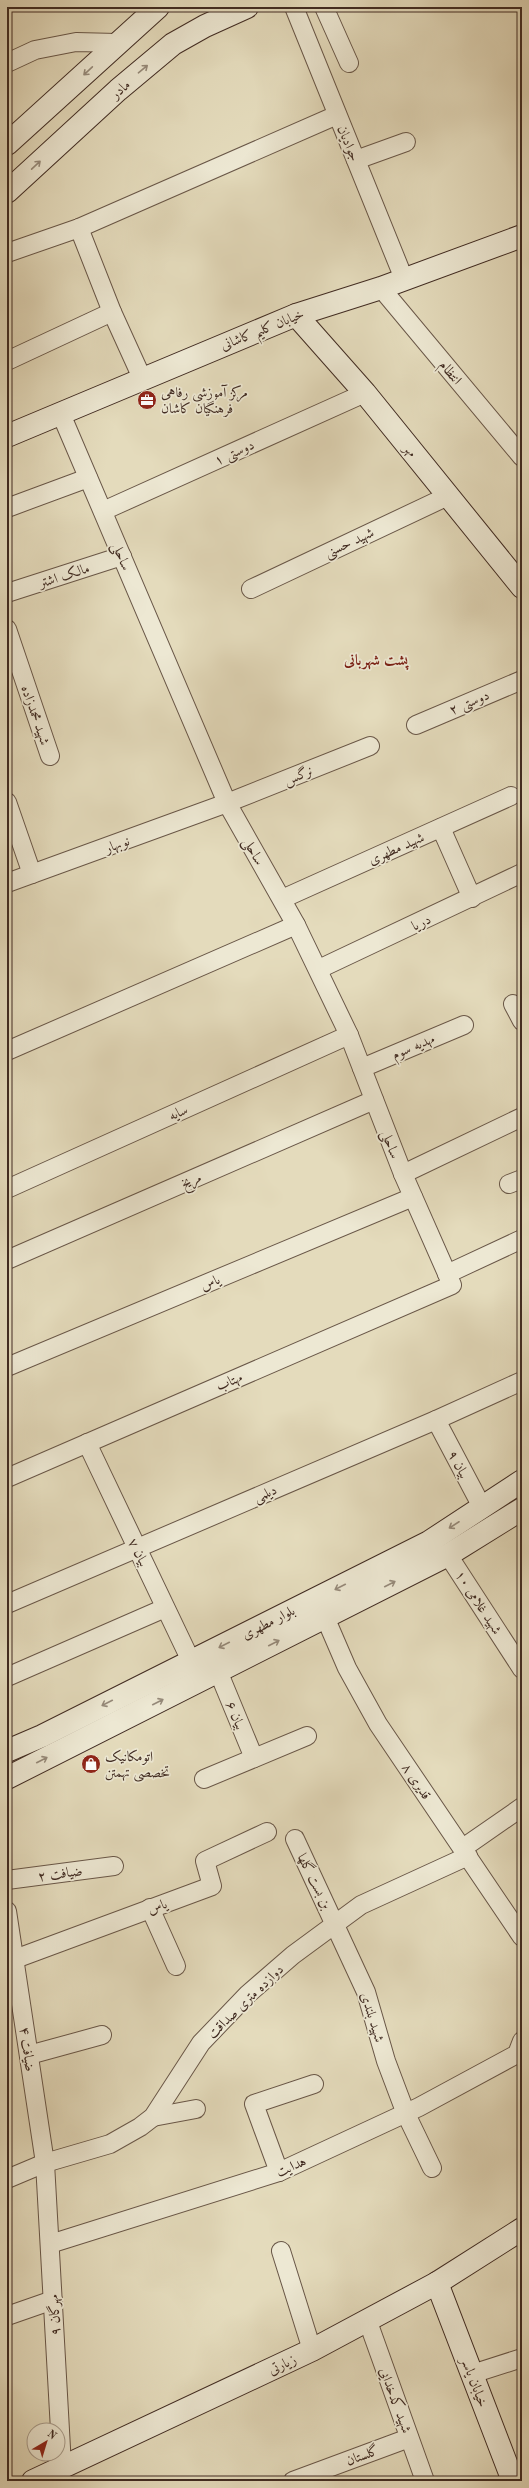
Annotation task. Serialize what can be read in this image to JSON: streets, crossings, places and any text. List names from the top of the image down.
{
  "streets": {
    "street": [
      "مادر",
      "جوادیان",
      "خیابان کلیم کاشانی",
      "انتظام",
      "مهر",
      "دوستی ۱",
      "شهید حسنی",
      "ساحلی",
      "مالک اشتر",
      "دوستی ۲",
      "شهید محمدزاده",
      "نرگس",
      "نوبهار",
      "شهید مطهری",
      "دریا",
      "مهدیه سوم",
      "سایه",
      "مریخ",
      "یاس",
      "مهتاب",
      "بیان ۹",
      "دیلمی",
      "بیان ۷",
      "شهید غلامی ۱۰",
      "بلوار مطهری",
      "بیان ۶",
      "قدیری ۸",
      "ضیافت ۲",
      "بن بست گلها",
      "دوازده متری صداقت",
      "شهید بلندی",
      "ضیافت ۴",
      "هدایت",
      "مهرگان ۹",
      "زیارتی",
      "خیابان یاسر",
      "شهید کدخدایی",
      "گلستان"
    ]
  },
  "crossings": [
    ["جوادیان", "خیابان کلیم کاشانی"],
    ["خیابان کلیم کاشانی", "انتظام"],
    ["خیابان کلیم کاشانی", "مهر"],
    ["خیابان کلیم کاشانی", "ساحلی"],
    ["مهر", "دوستی ۱"],
    ["مهر", "شهید حسنی"],
    ["دوستی ۱", "ساحلی"],
    ["ساحلی", "مالک اشتر"],
    ["ساحلی", "نرگس"],
    ["ساحلی", "نوبهار"],
    ["ساحلی", "شهید مطهری"],
    ["ساحلی", "دریا"],
    ["ساحلی", "مهدیه سوم"],
    ["ساحلی", "سایه"],
    ["ساحلی", "مریخ"],
    ["ساحلی", "یاس"],
    ["ساحلی", "مهتاب"],
    ["نرگس", "نوبهار"],
    ["یاس", "ضیافت ۴"],
    ["مهتاب", "بیان ۷"],
    ["بیان ۹", "دیلمی"],
    ["بیان ۹", "بلوار مطهری"],
    ["دیلمی", "بیان ۷"],
    ["بیان ۷", "بلوار مطهری"],
    ["شهید غلامی ۱۰", "بلوار مطهری"],
    ["بلوار مطهری", "بیان ۶"],
    ["بلوار مطهری", "قدیری ۸"],
    ["قدیری ۸", "دوازده متری صداقت"],
    ["بن بست گلها", "دوازده متری صداقت"],
    ["بن بست گلها", "شهید بلندی"],
    ["دوازده متری صداقت", "شهید بلندی"],
    ["دوازده متری صداقت", "ضیافت ۴"],
    ["دوازده متری صداقت", "مهرگان ۹"],
    ["شهید بلندی", "هدایت"],
    ["ضیافت ۴", "مهرگان ۹"],
    ["هدایت", "مهرگان ۹"],
    ["مهرگان ۹", "زیارتی"],
    ["زیارتی", "خیابان یاسر"],
    ["زیارتی", "شهید کدخدایی"],
    ["شهید کدخدایی", "گلستان"]
  ],
  "districts": ["پشت شهربانی"],
  "places": {
    "office": ["مرکز آموزشی رفاهی فرهنگیان کاشان"],
    "shop": ["اتومکانیک تخصصی تهمتن"]
  },
  "north": "top right"
}
